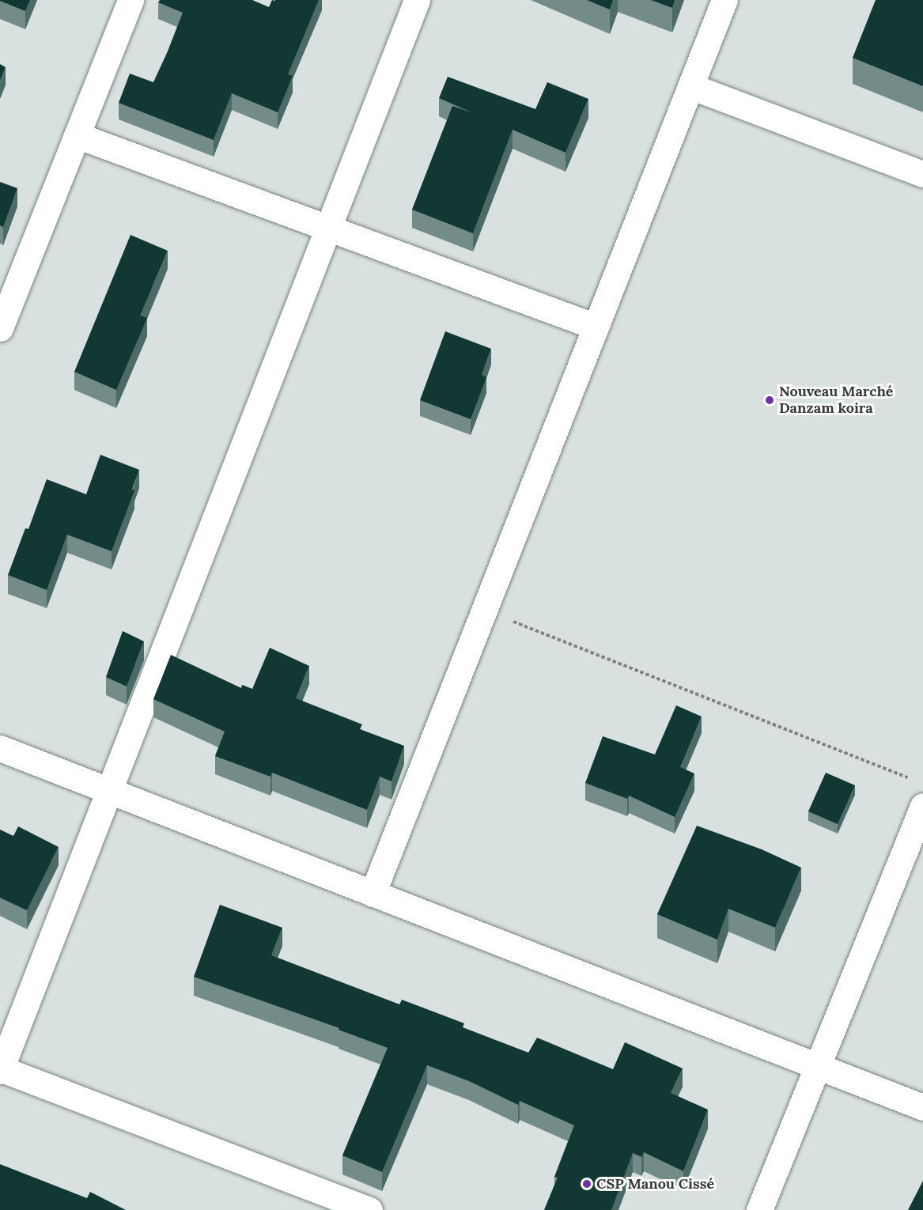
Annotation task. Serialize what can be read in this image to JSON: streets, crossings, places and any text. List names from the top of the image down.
{
  "places": ["Nouveau Marché Danzam koira", "CSP Manou Cissé"]
}
